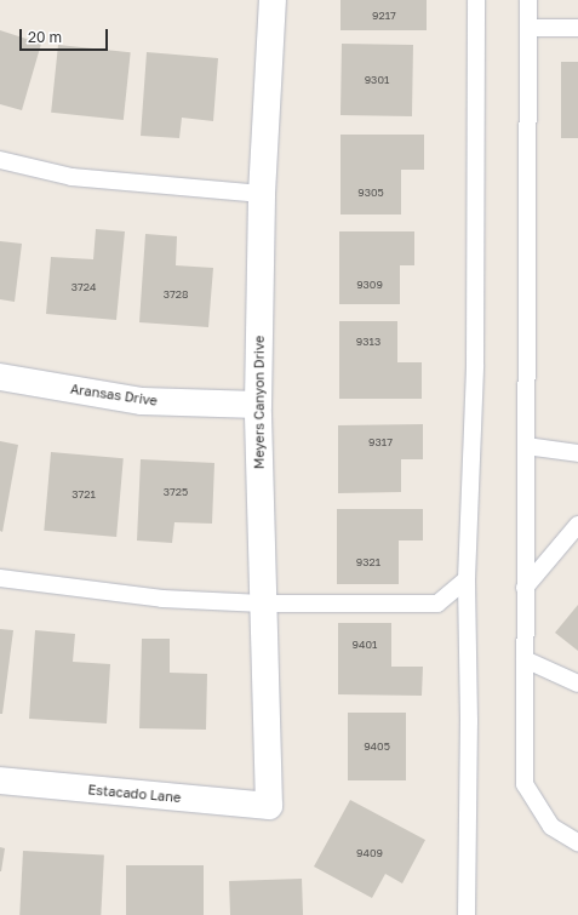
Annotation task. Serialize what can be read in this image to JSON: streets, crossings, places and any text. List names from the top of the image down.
{
  "streets": {
    "street": ["Aransas Drive", "Meyers Canyon Drive", "Estacado Lane"]
  },
  "crossings": [
    ["Aransas Drive", "Meyers Canyon Drive"],
    ["Meyers Canyon Drive", "Estacado Lane"]
  ],
  "house_numbers": [
    "9217",
    "9301",
    "9305",
    "9309",
    "3724",
    "3728",
    "9313",
    "9317",
    "3725",
    "3721",
    "9321",
    "9401",
    "9405",
    "9409"
  ],
  "scale_bar": "20 m"
}
